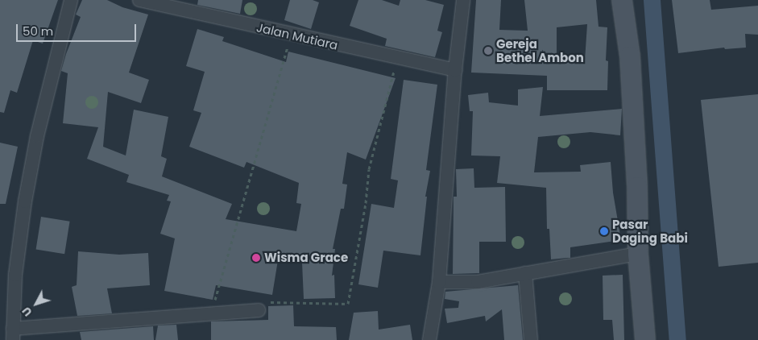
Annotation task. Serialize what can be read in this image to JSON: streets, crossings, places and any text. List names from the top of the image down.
{
  "streets": {
    "street": ["Jalan Mutiara"]
  },
  "places": ["Gereja Bethel Ambon", "Pasar Daging Babi", "Wisma Grace"],
  "scale_bar": "50 m",
  "north": "bottom left"
}
